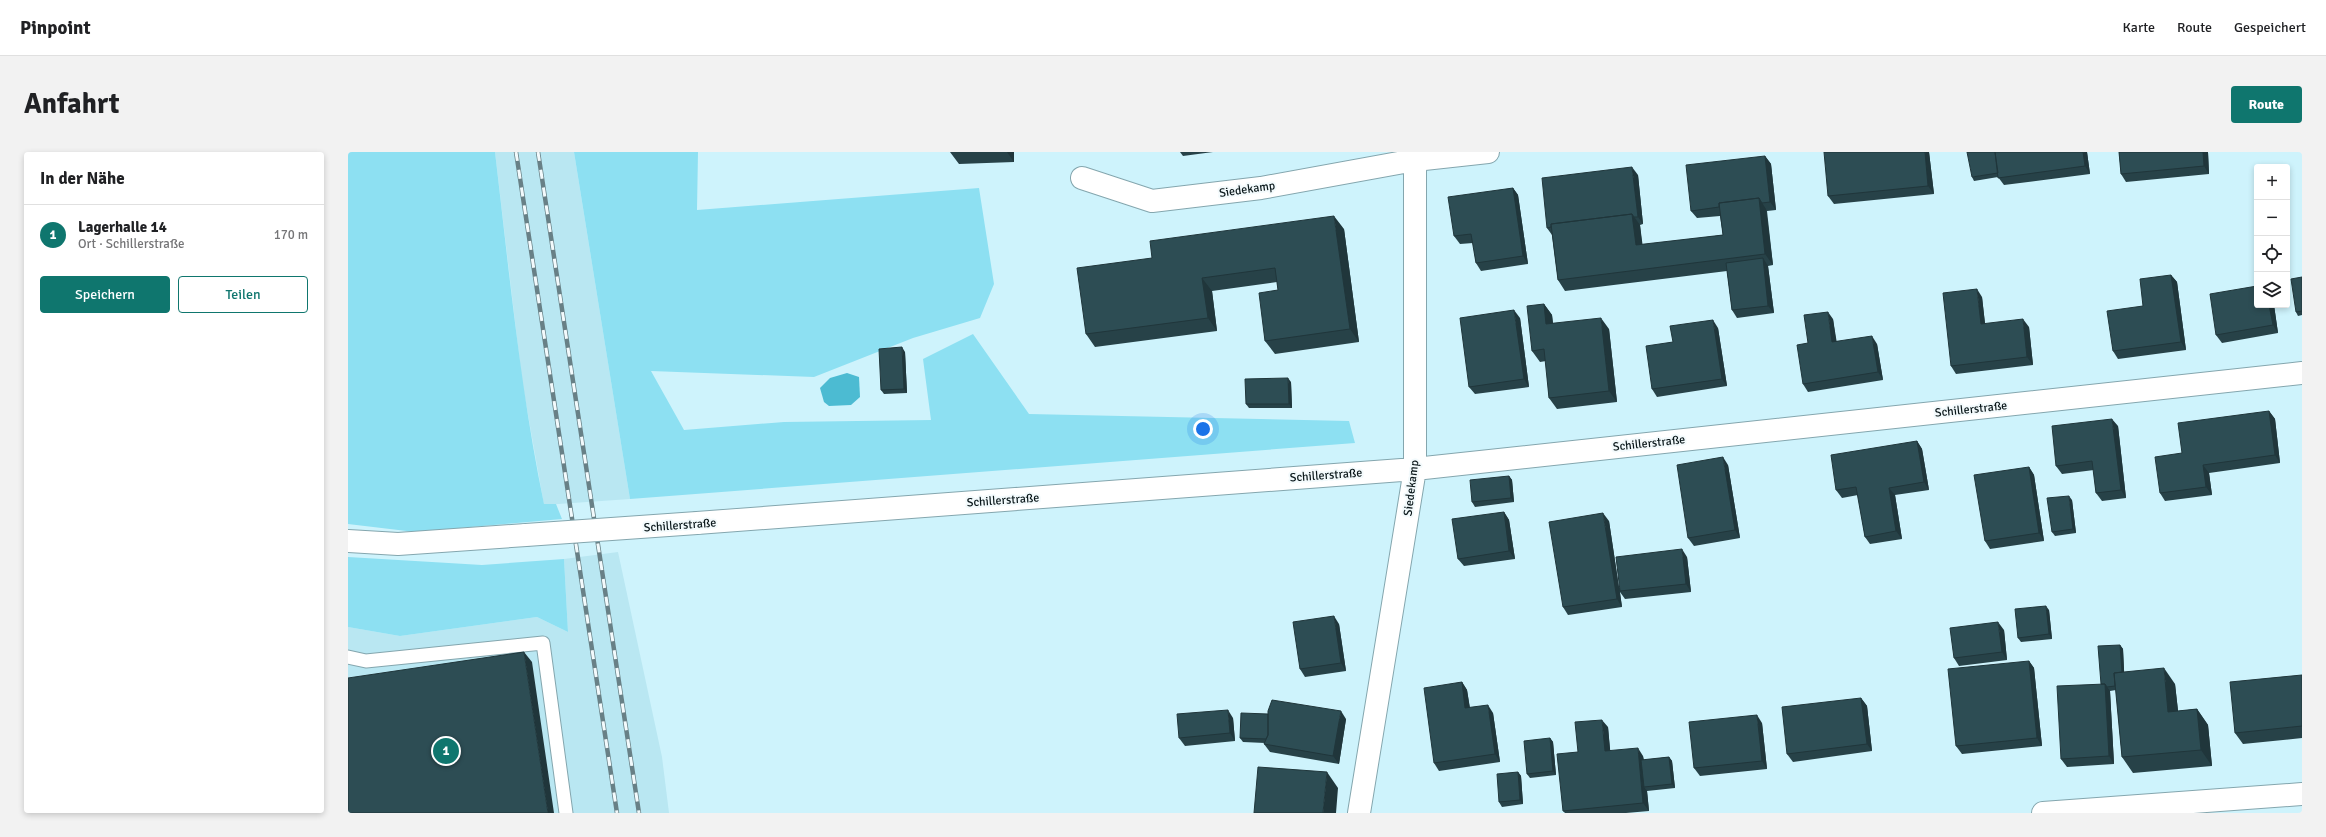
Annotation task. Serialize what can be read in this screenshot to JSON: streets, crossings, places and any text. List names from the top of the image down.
{
  "streets": {
    "street": ["Siedekamp", "Schillerstraße"]
  },
  "crossings": [
    ["Siedekamp", "Schillerstraße"]
  ],
  "page": {
    "header": "Pinpoint",
    "nav": ["Karte", "Route", "Gespeichert"],
    "buttons": [
      "Route",
      ["Speichern", "Teilen"]
    ],
    "title": "Anfahrt",
    "heading": "In der Nähe",
    "map_buttons": ["+", "−"],
    "list": [
      {
        "mark": "1",
        "name": "Lagerhalle 14",
        "note": "Ort · Schillerstraße",
        "value": "170 m"
      }
    ],
    "pins": "1"
  }
}
